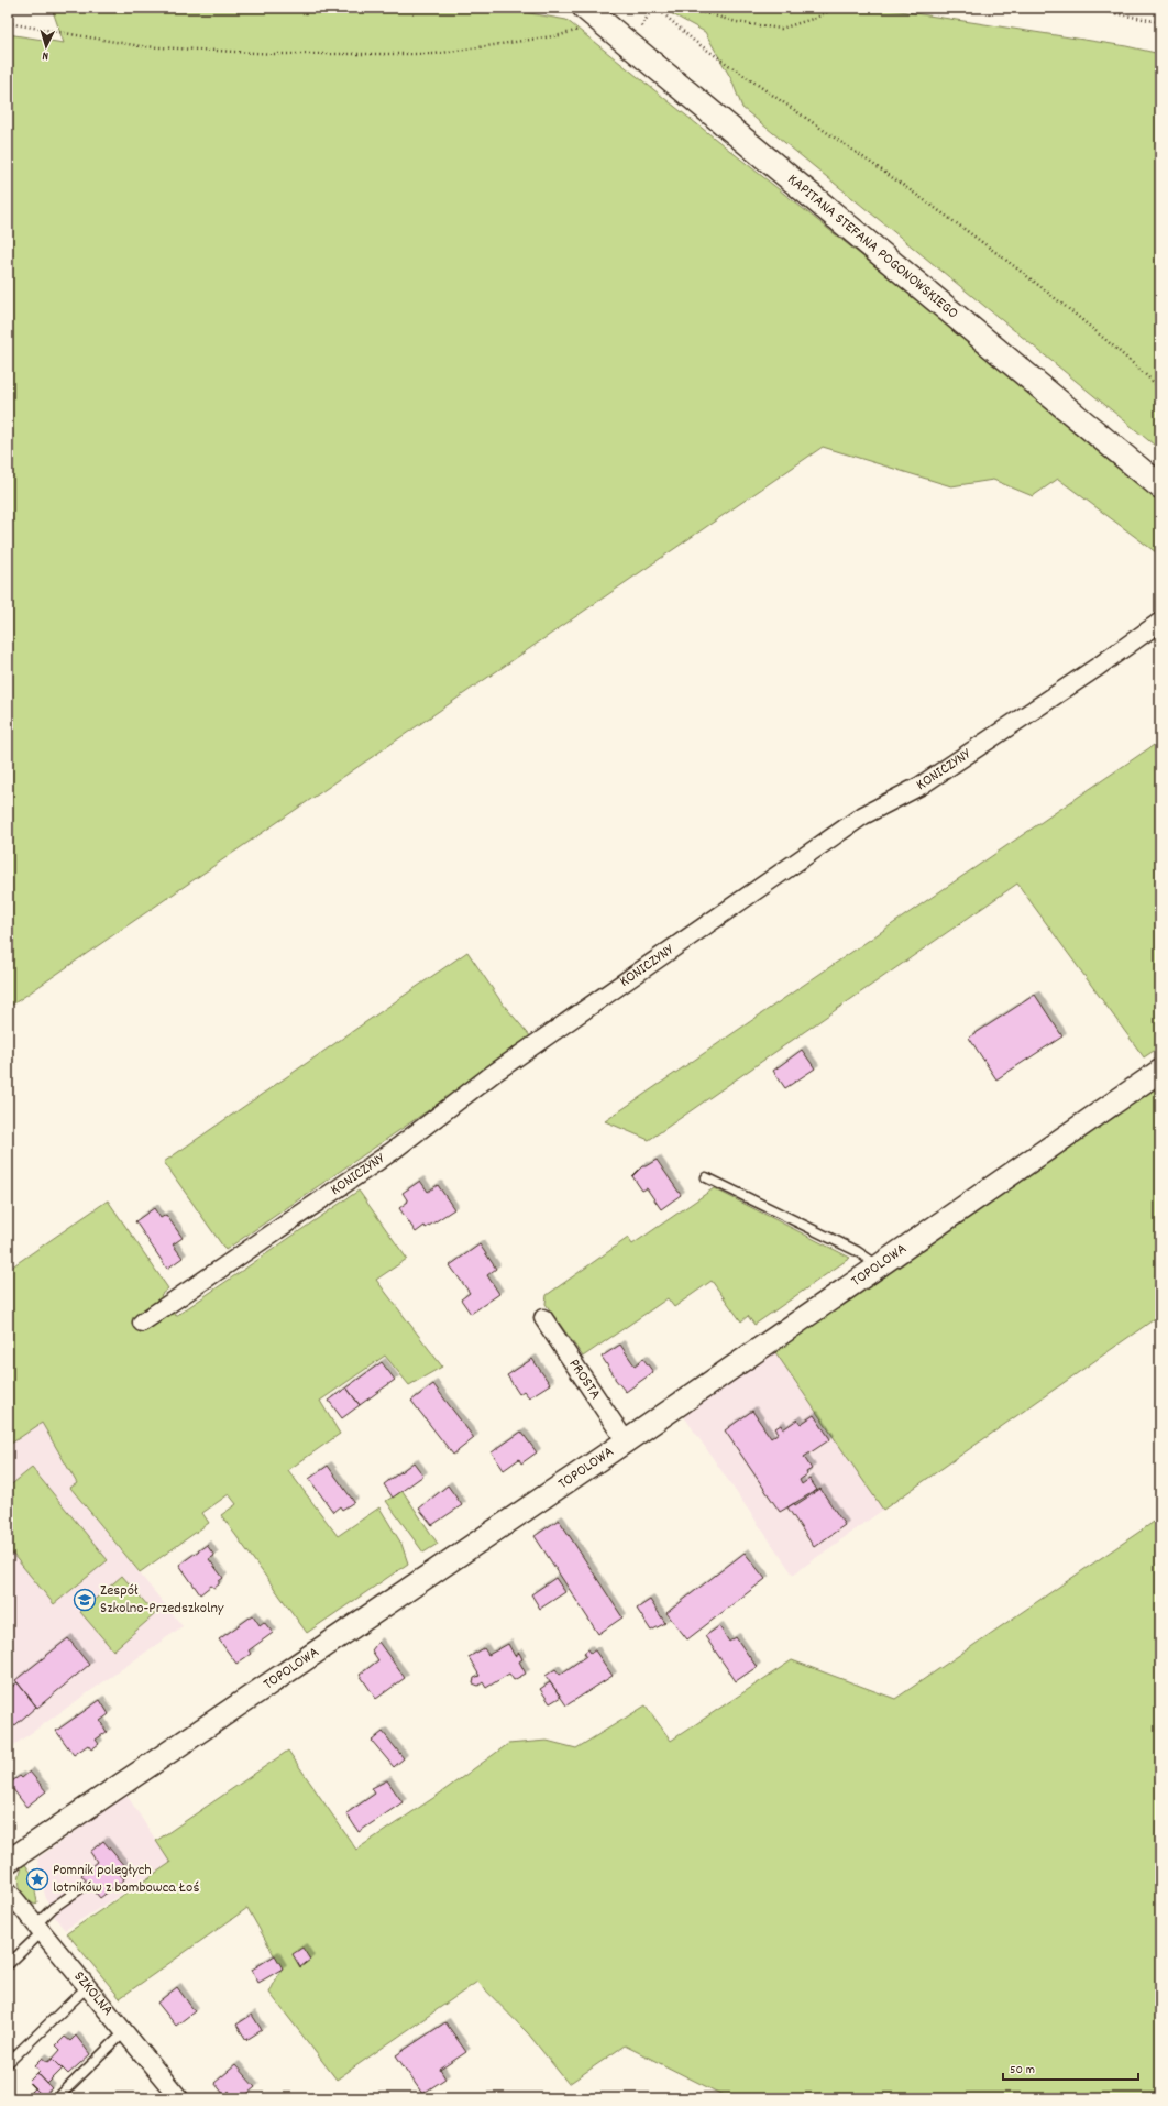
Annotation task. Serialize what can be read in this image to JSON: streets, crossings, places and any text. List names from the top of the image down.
{
  "streets": {
    "main road": ["KAPITANA STEFANA POGONOWSKIEGO"],
    "street": [
      "KONICZYNY",
      "TOPOLOWA",
      "PROSTA",
      "SZKOLNA"
    ]
  },
  "crossings": [
    ["TOPOLOWA", "PROSTA"]
  ],
  "places": {
    "school or university": ["Zespół Szkolno-Przedszkolny"],
    "place": ["Pomnik poległych lotników z bombowca Łoś"]
  },
  "scale_bar": "50 m",
  "north": "bottom"
}
